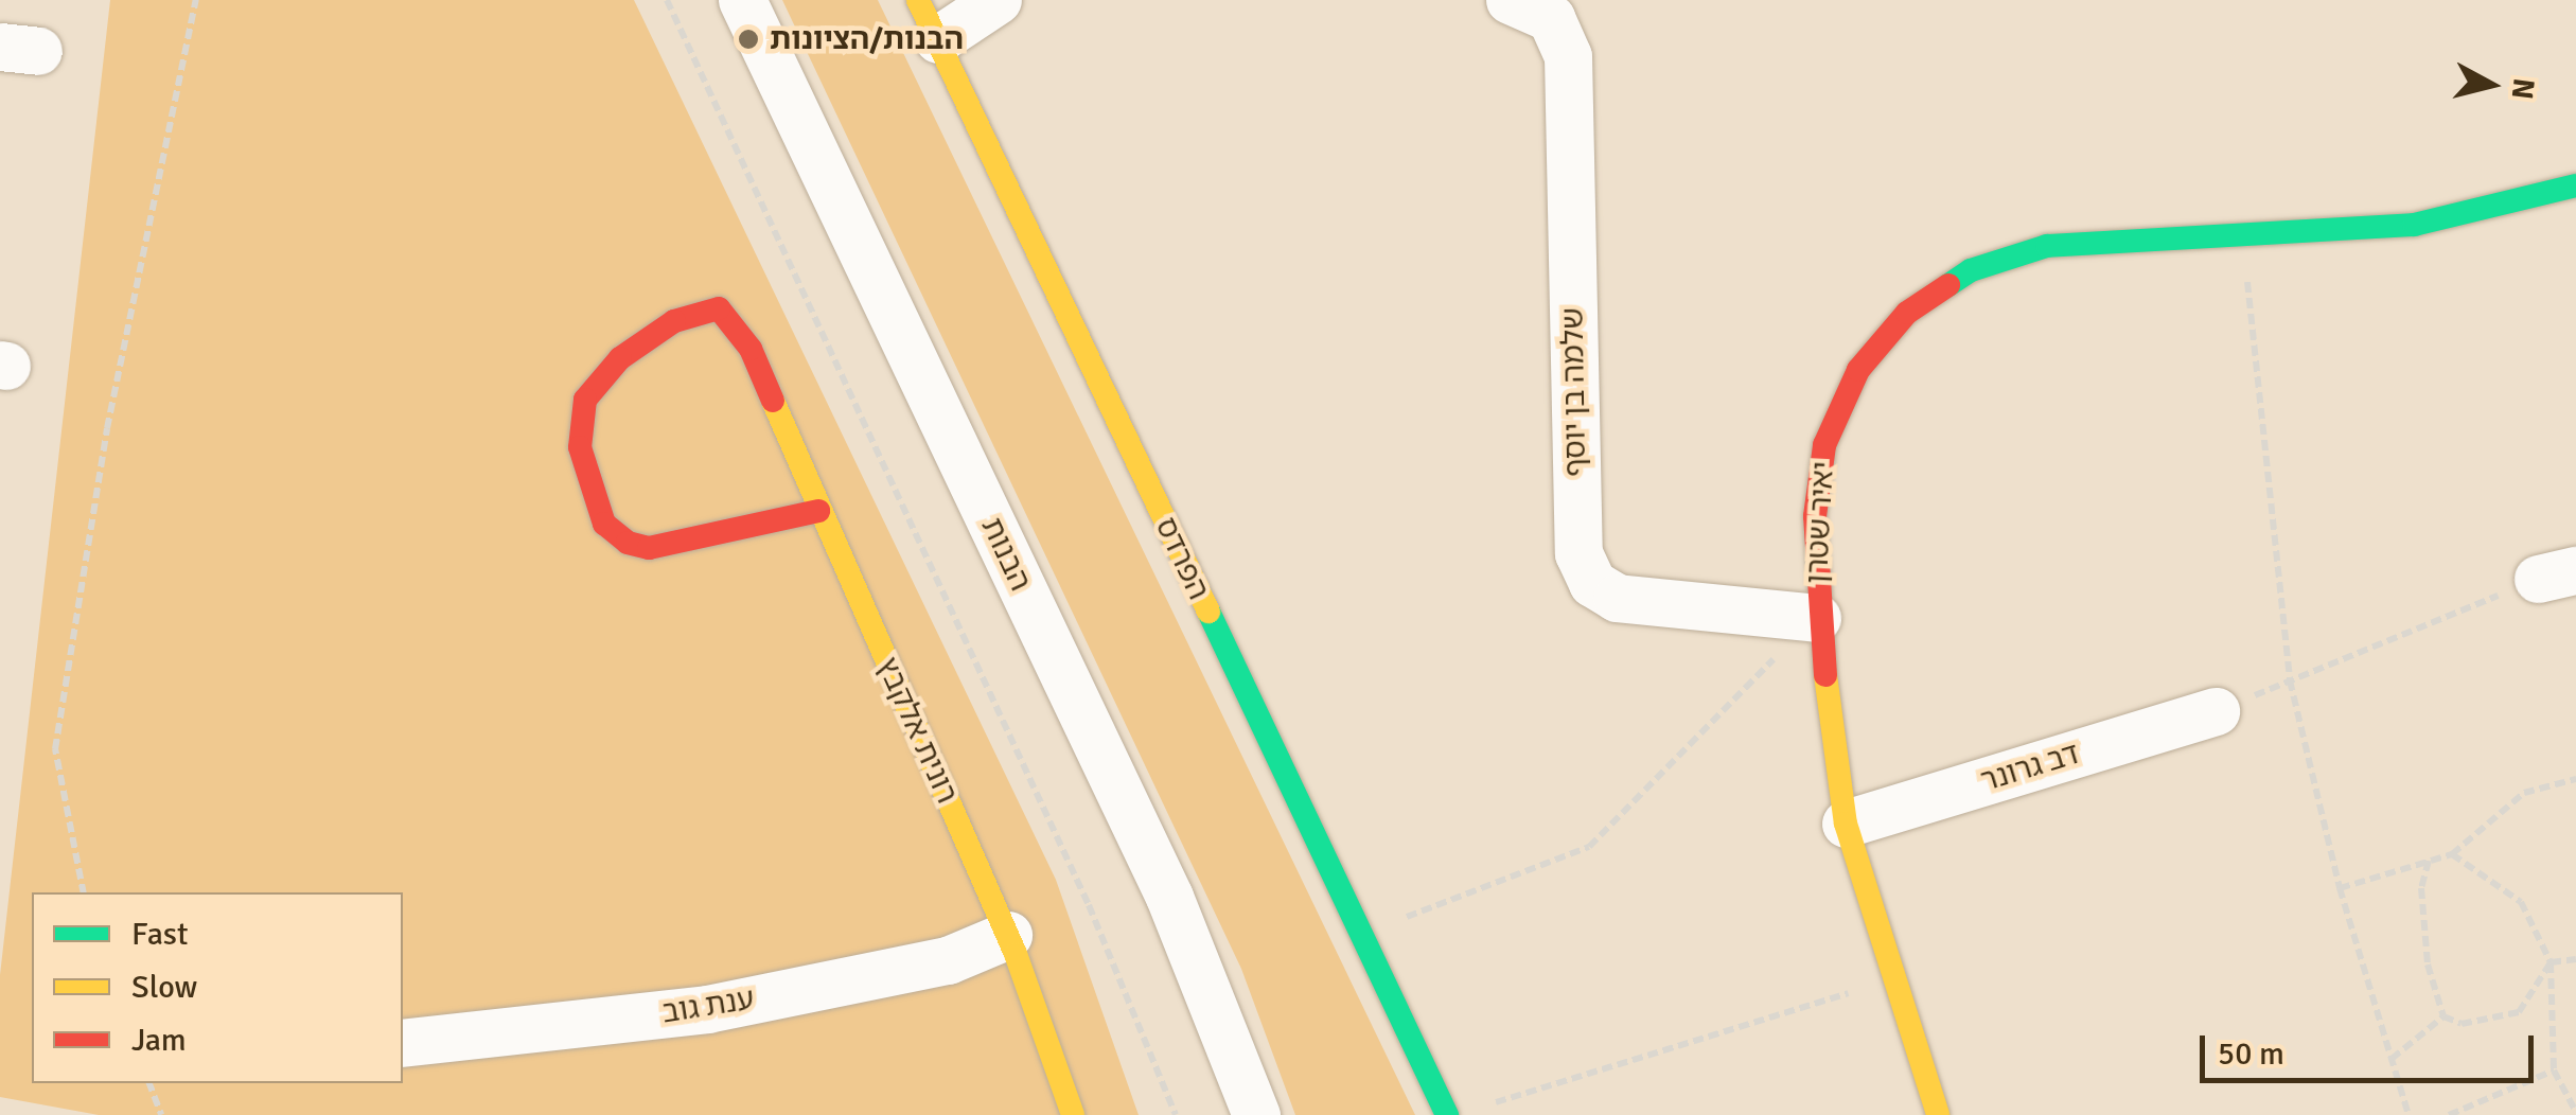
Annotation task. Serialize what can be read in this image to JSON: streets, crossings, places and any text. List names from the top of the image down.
{
  "streets": {
    "street": [
      "שלמה בן יוסף",
      "יאיר שטרן",
      "הבנות",
      "הפרדס",
      "רונית אלקבץ",
      "דב גרונר",
      "ענת גוב"
    ]
  },
  "crossings": [
    ["שלמה בן יוסף", "יאיר שטרן"],
    ["יאיר שטרן", "דב גרונר"],
    ["רונית אלקבץ", "ענת גוב"]
  ],
  "places": ["הבנות/הציונות"],
  "legend": ["Fast", "Slow", "Jam"],
  "scale_bar": "50 m",
  "north": "right"
}
